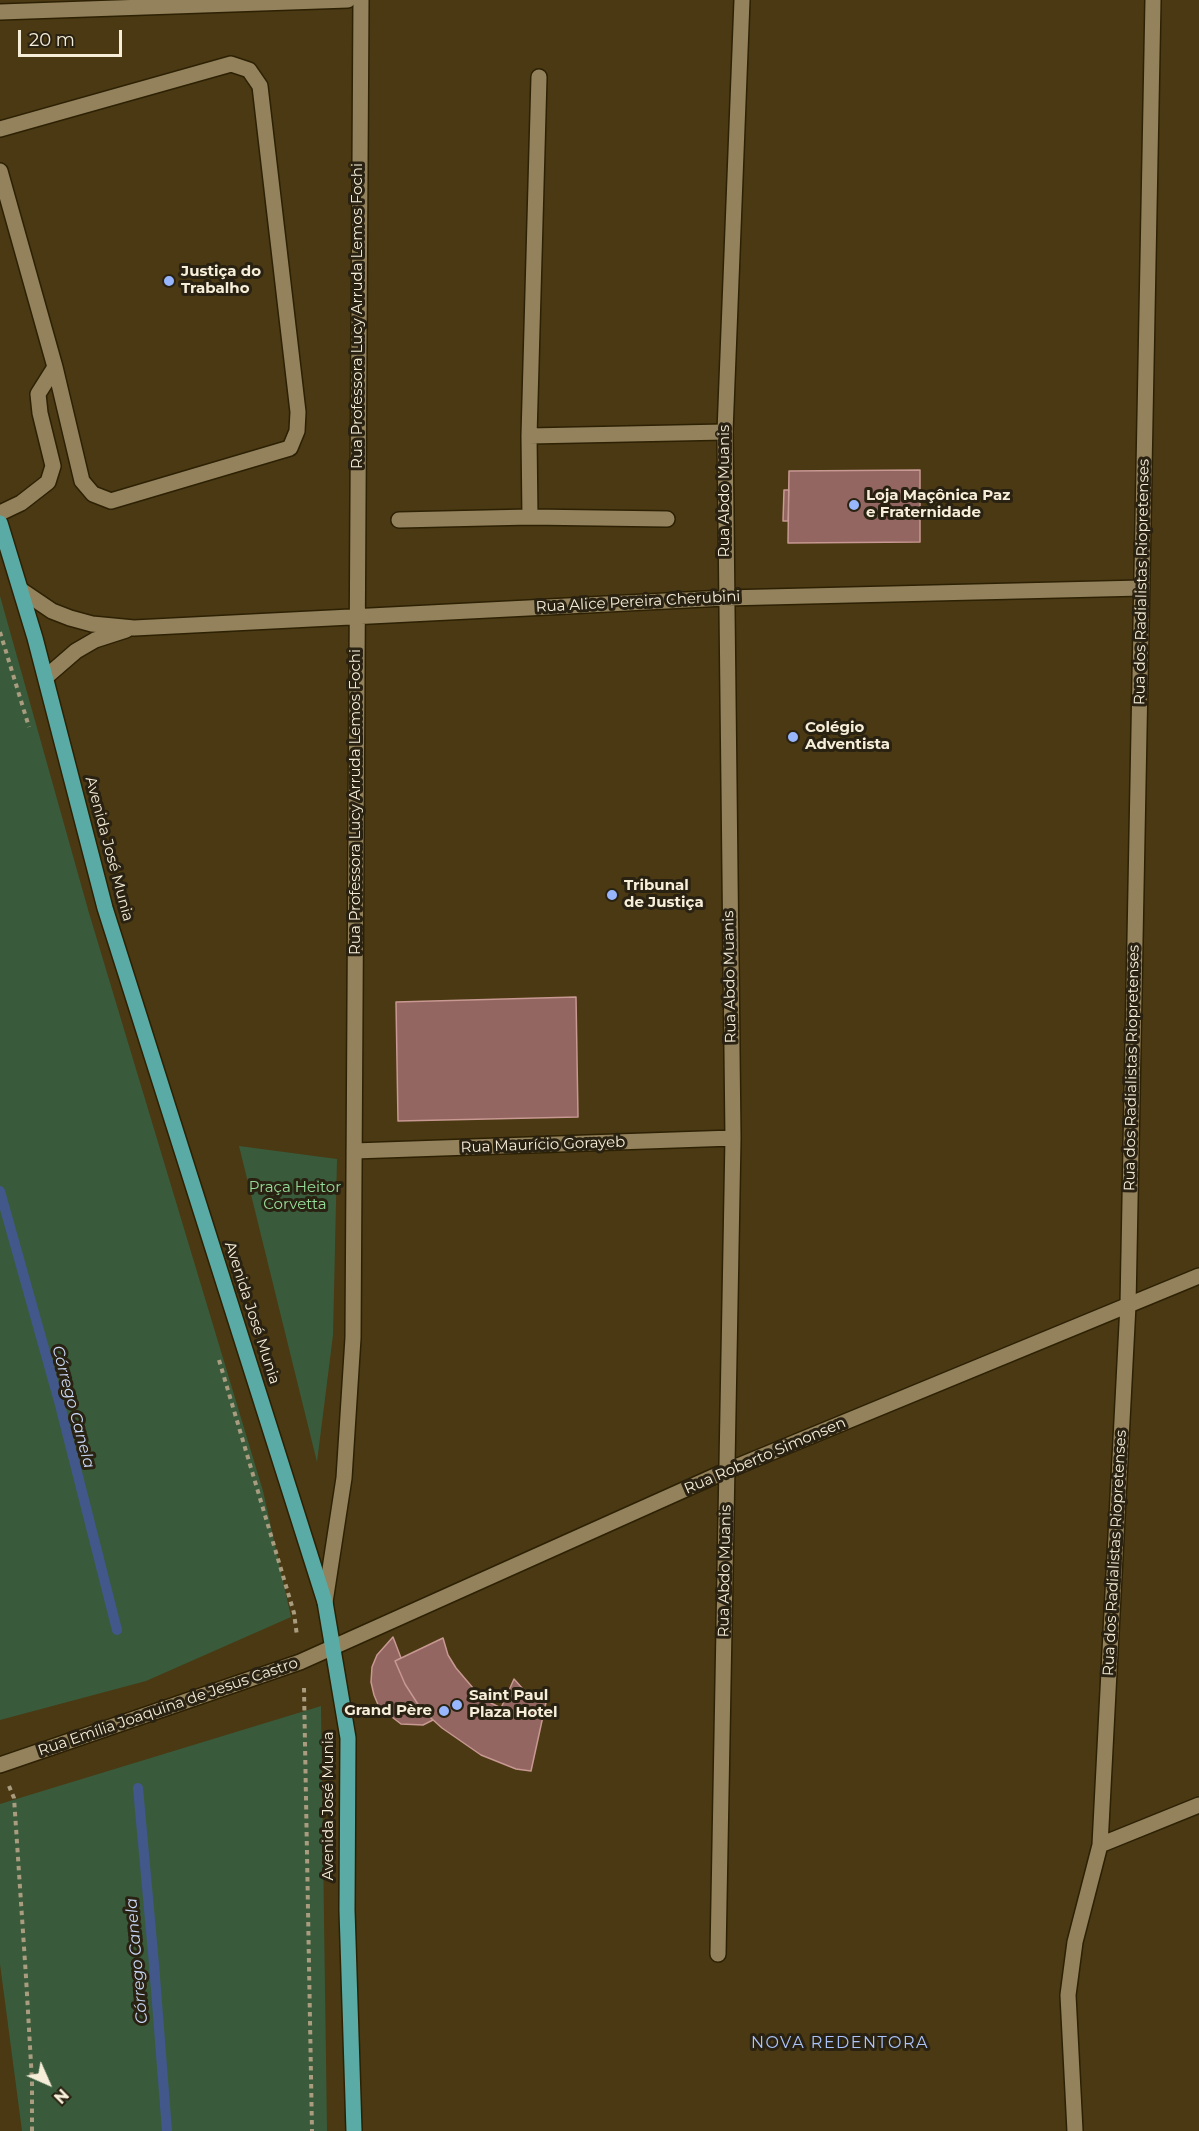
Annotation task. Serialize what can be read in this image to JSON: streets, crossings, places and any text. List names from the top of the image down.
{
  "streets": {
    "main road": ["Avenida José Munia"],
    "street": [
      "Rua Professora Lucy Arruda Lemos Fochi",
      "Rua Abdo Muanis",
      "Rua dos Radialistas Riopretenses",
      "Rua Alice Pereira Cherubini",
      "Rua Maurício Gorayeb",
      "Rua Roberto Simonsen",
      "Rua Emília Joaquina de Jesus Castro"
    ]
  },
  "crossings": [
    ["Rua Professora Lucy Arruda Lemos Fochi", "Rua Alice Pereira Cherubini"],
    ["Rua Professora Lucy Arruda Lemos Fochi", "Avenida José Munia"],
    ["Rua Professora Lucy Arruda Lemos Fochi", "Rua Maurício Gorayeb"],
    ["Rua Abdo Muanis", "Rua Alice Pereira Cherubini"],
    ["Rua Abdo Muanis", "Rua Maurício Gorayeb"],
    ["Rua Abdo Muanis", "Rua Roberto Simonsen"],
    ["Rua dos Radialistas Riopretenses", "Rua Alice Pereira Cherubini"],
    ["Rua dos Radialistas Riopretenses", "Rua Roberto Simonsen"],
    ["Rua Alice Pereira Cherubini", "Avenida José Munia"],
    ["Avenida José Munia", "Rua Roberto Simonsen"],
    ["Avenida José Munia", "Rua Emília Joaquina de Jesus Castro"],
    ["Rua Roberto Simonsen", "Rua Emília Joaquina de Jesus Castro"]
  ],
  "districts": ["NOVA REDENTORA"],
  "water": ["Córrego Canela"],
  "parks": ["Praça Heitor Corvetta"],
  "places": [
    "Justiça do Trabalho",
    "Loja Maçônica Paz e Fraternidade",
    "Colégio Adventista",
    "Tribunal de Justiça",
    "Saint Paul Plaza Hotel",
    "Grand Père"
  ],
  "scale_bar": "20 m",
  "north": "bottom right"
}
